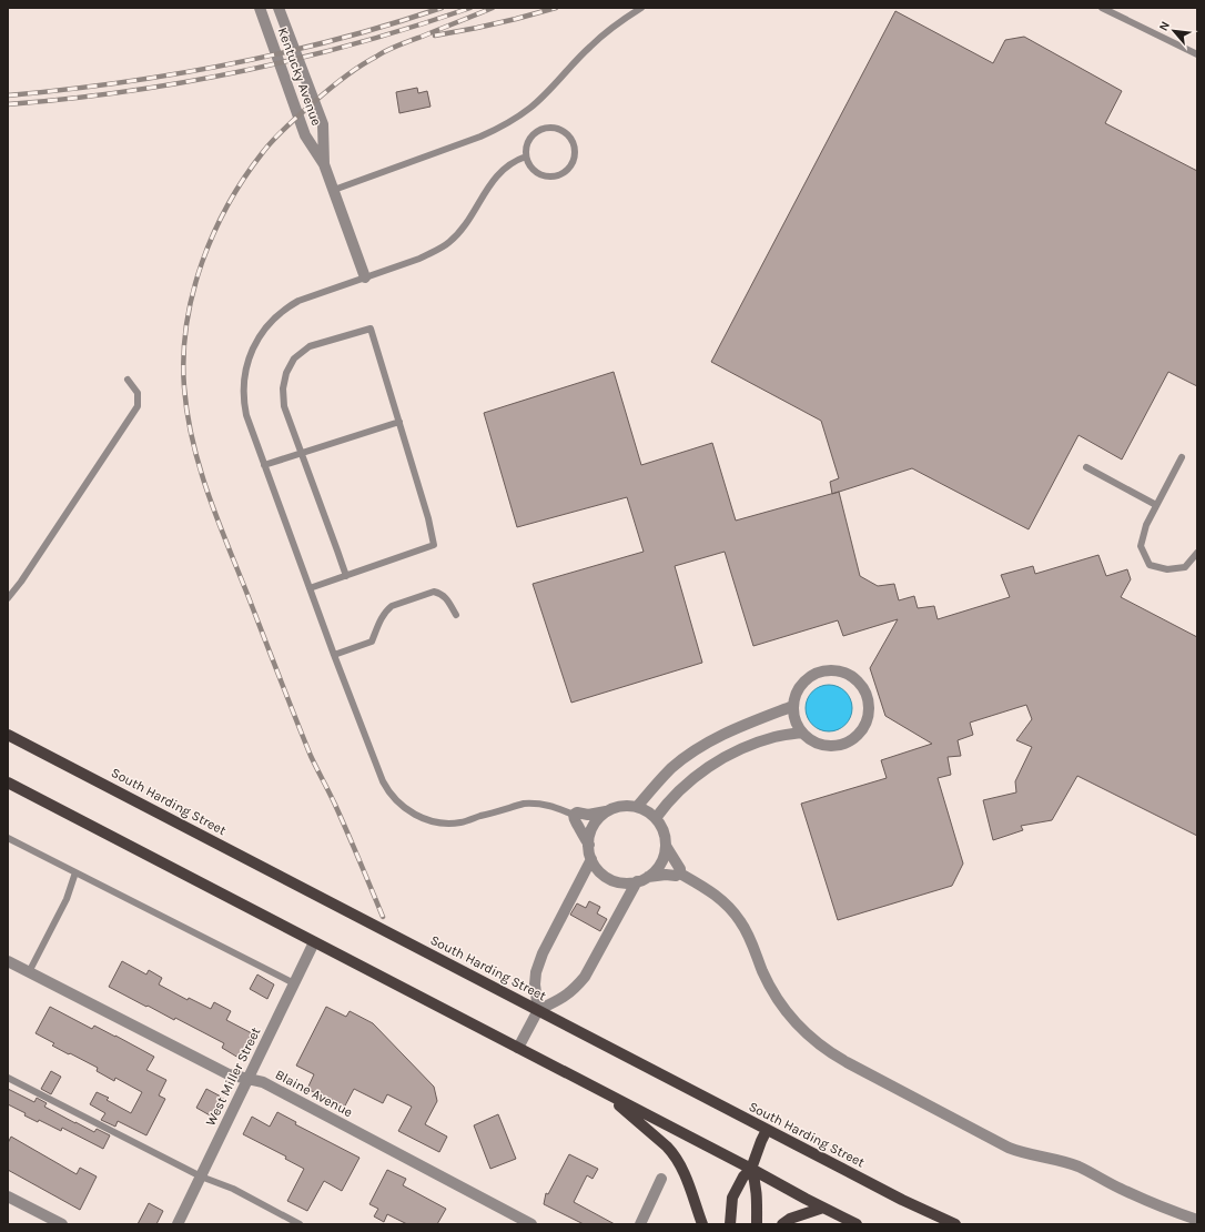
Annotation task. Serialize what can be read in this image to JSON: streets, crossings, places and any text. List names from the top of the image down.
{
  "streets": {
    "main road": ["South Harding Street"],
    "street": ["Kentucky Avenue", "West Miller Street", "Blaine Avenue"]
  },
  "crossings": [
    ["West Miller Street", "Blaine Avenue"]
  ],
  "north": "top left"
}
